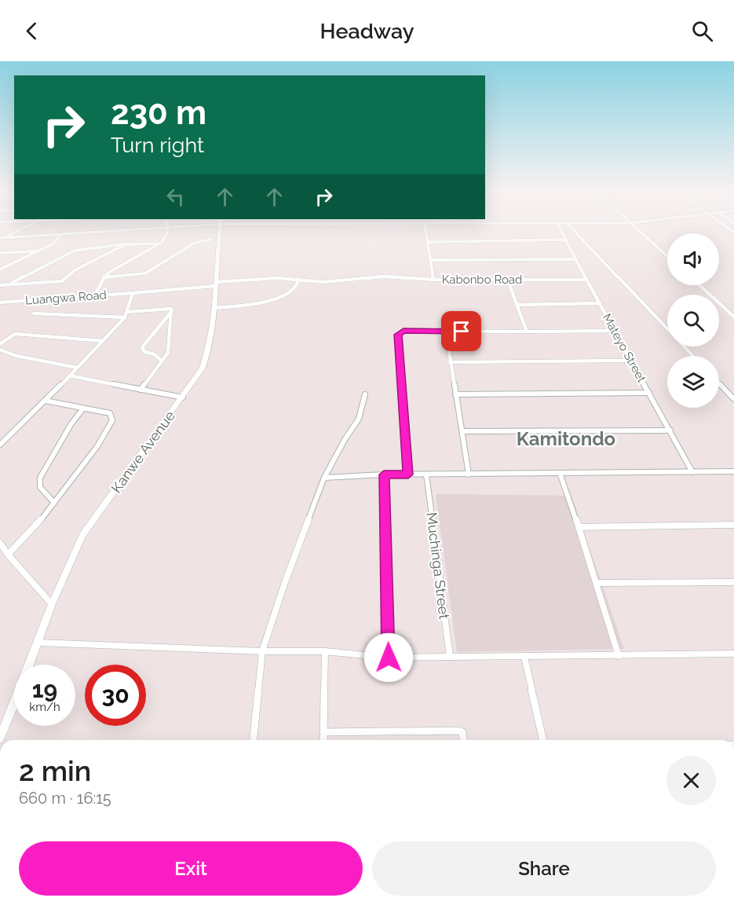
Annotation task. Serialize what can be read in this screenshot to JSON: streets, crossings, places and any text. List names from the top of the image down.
{
  "streets": {
    "main road": ["Kanwe Avenue"],
    "street": [
      "Kabonbo Road",
      "Luangwa Road",
      "Mateyo Street",
      "Muchinga Street"
    ]
  },
  "crossings": [
    ["Kabonbo Road", "Luangwa Road"],
    ["Kabonbo Road", "Mateyo Street"],
    ["Luangwa Road", "Kanwe Avenue"]
  ],
  "districts": ["Kamitondo"],
  "page": {
    "header": "Headway",
    "turn": ["230 m", "Turn right"],
    "speed": "19 km/h",
    "limit": "30",
    "heading": ["2 min", "660 m · 16:15"],
    "buttons": ["Exit", "Share"]
  }
}
